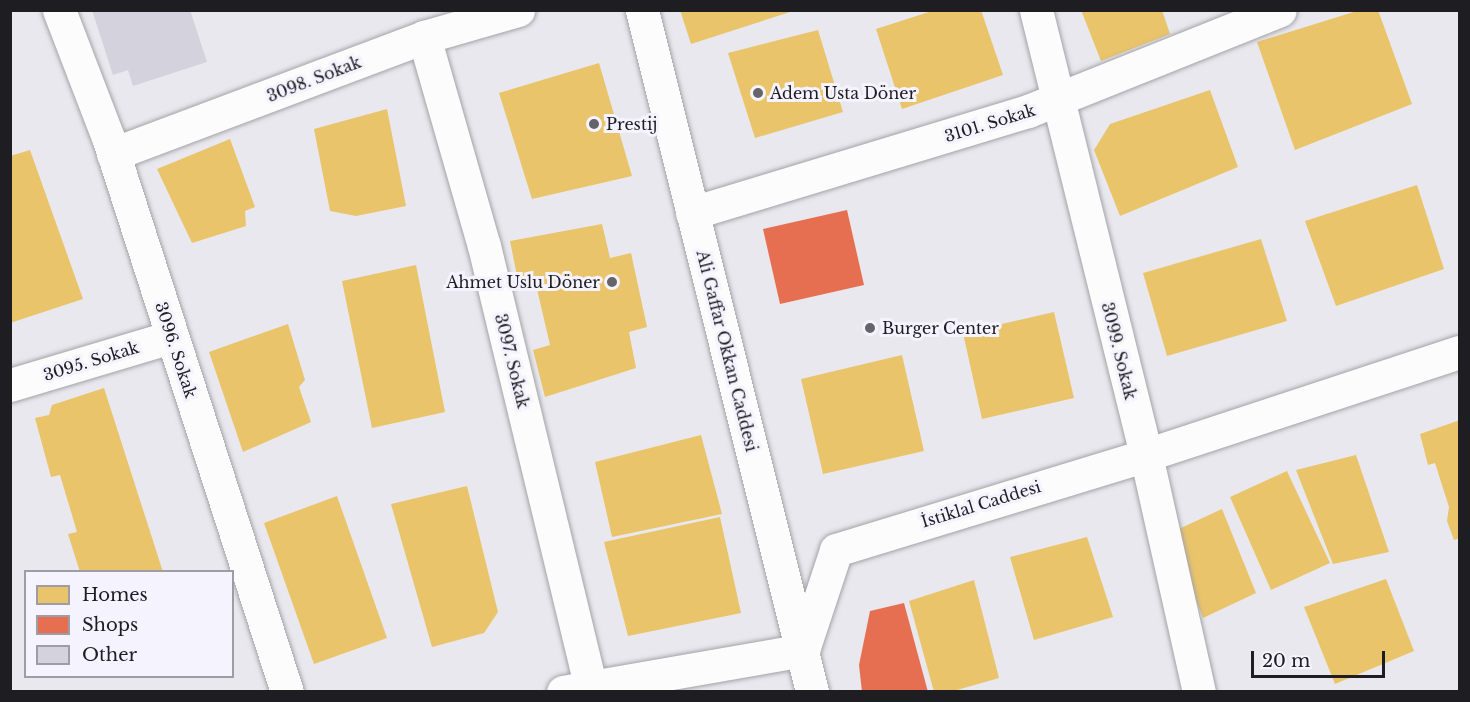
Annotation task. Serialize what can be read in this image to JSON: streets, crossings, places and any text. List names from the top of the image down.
{
  "streets": {
    "street": [
      "3098. Sokak",
      "3101. Sokak",
      "3096. Sokak",
      "Ali Gaffar Okkan Caddesi",
      "3099. Sokak",
      "3095. Sokak",
      "3097. Sokak",
      "İstiklal Caddesi"
    ]
  },
  "crossings": [
    ["3098. Sokak", "3096. Sokak"],
    ["3098. Sokak", "3097. Sokak"],
    ["3101. Sokak", "Ali Gaffar Okkan Caddesi"],
    ["3101. Sokak", "3099. Sokak"],
    ["3096. Sokak", "3095. Sokak"],
    ["Ali Gaffar Okkan Caddesi", "İstiklal Caddesi"],
    ["3099. Sokak", "İstiklal Caddesi"]
  ],
  "places": [
    "Adem Usta Döner",
    "Prestij",
    "Ahmet Uslu Döner",
    "Burger Center"
  ],
  "legend": ["Homes", "Shops", "Other"],
  "scale_bar": "20 m"
}
